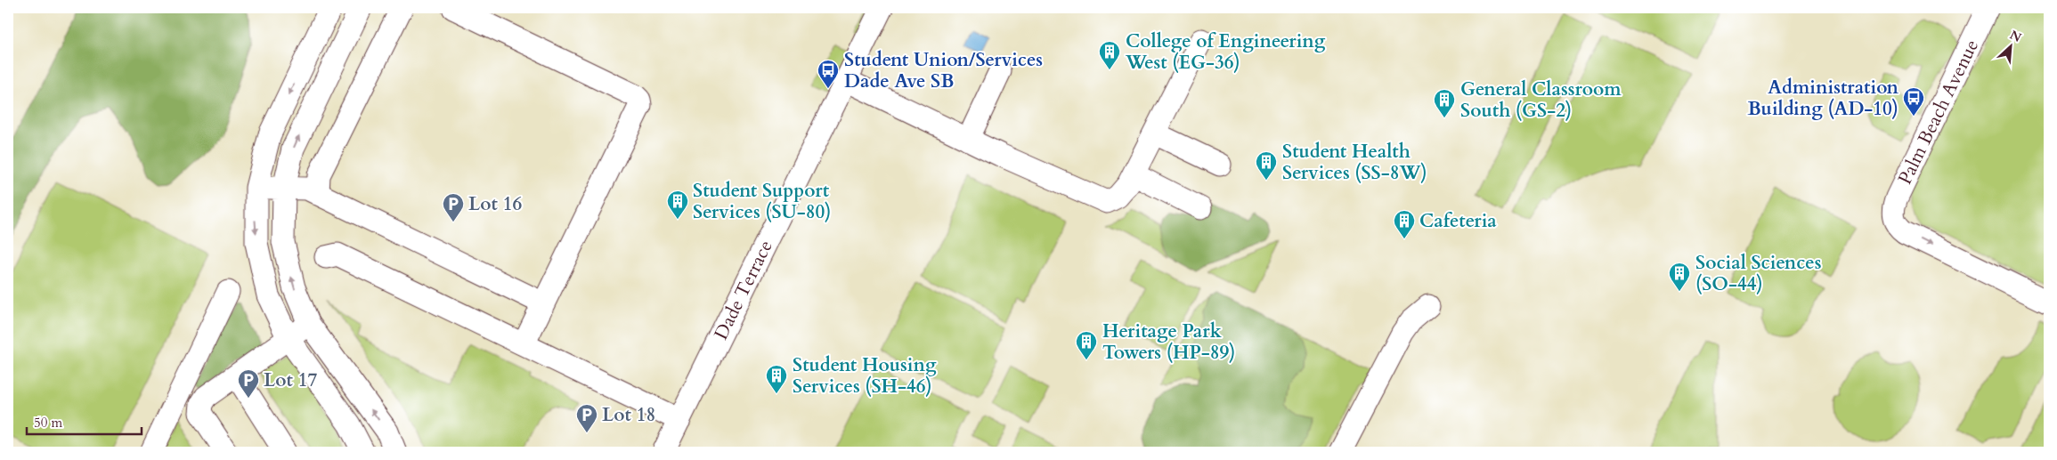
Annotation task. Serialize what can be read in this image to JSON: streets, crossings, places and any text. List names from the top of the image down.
{
  "streets": {
    "street": ["Palm Beach Avenue", "Dade Terrace"]
  },
  "places": {
    "building": [
      "College of Engineering West (EG-36)",
      "General Classroom South (GS-2)",
      "Student Health Services (SS-8W)",
      "Student Support Services (SU-80)",
      "Cafeteria",
      "Social Sciences (SO-44)",
      "Heritage Park Towers (HP-89)",
      "Student Housing Services (SH-46)"
    ],
    "bus stop": ["Student Union/Services Dade Ave SB", "Administration Building (AD-10)"],
    "parking": ["Lot 16", "Lot 17", "Lot 18"]
  },
  "scale_bar": "50 m",
  "north": "top right"
}
